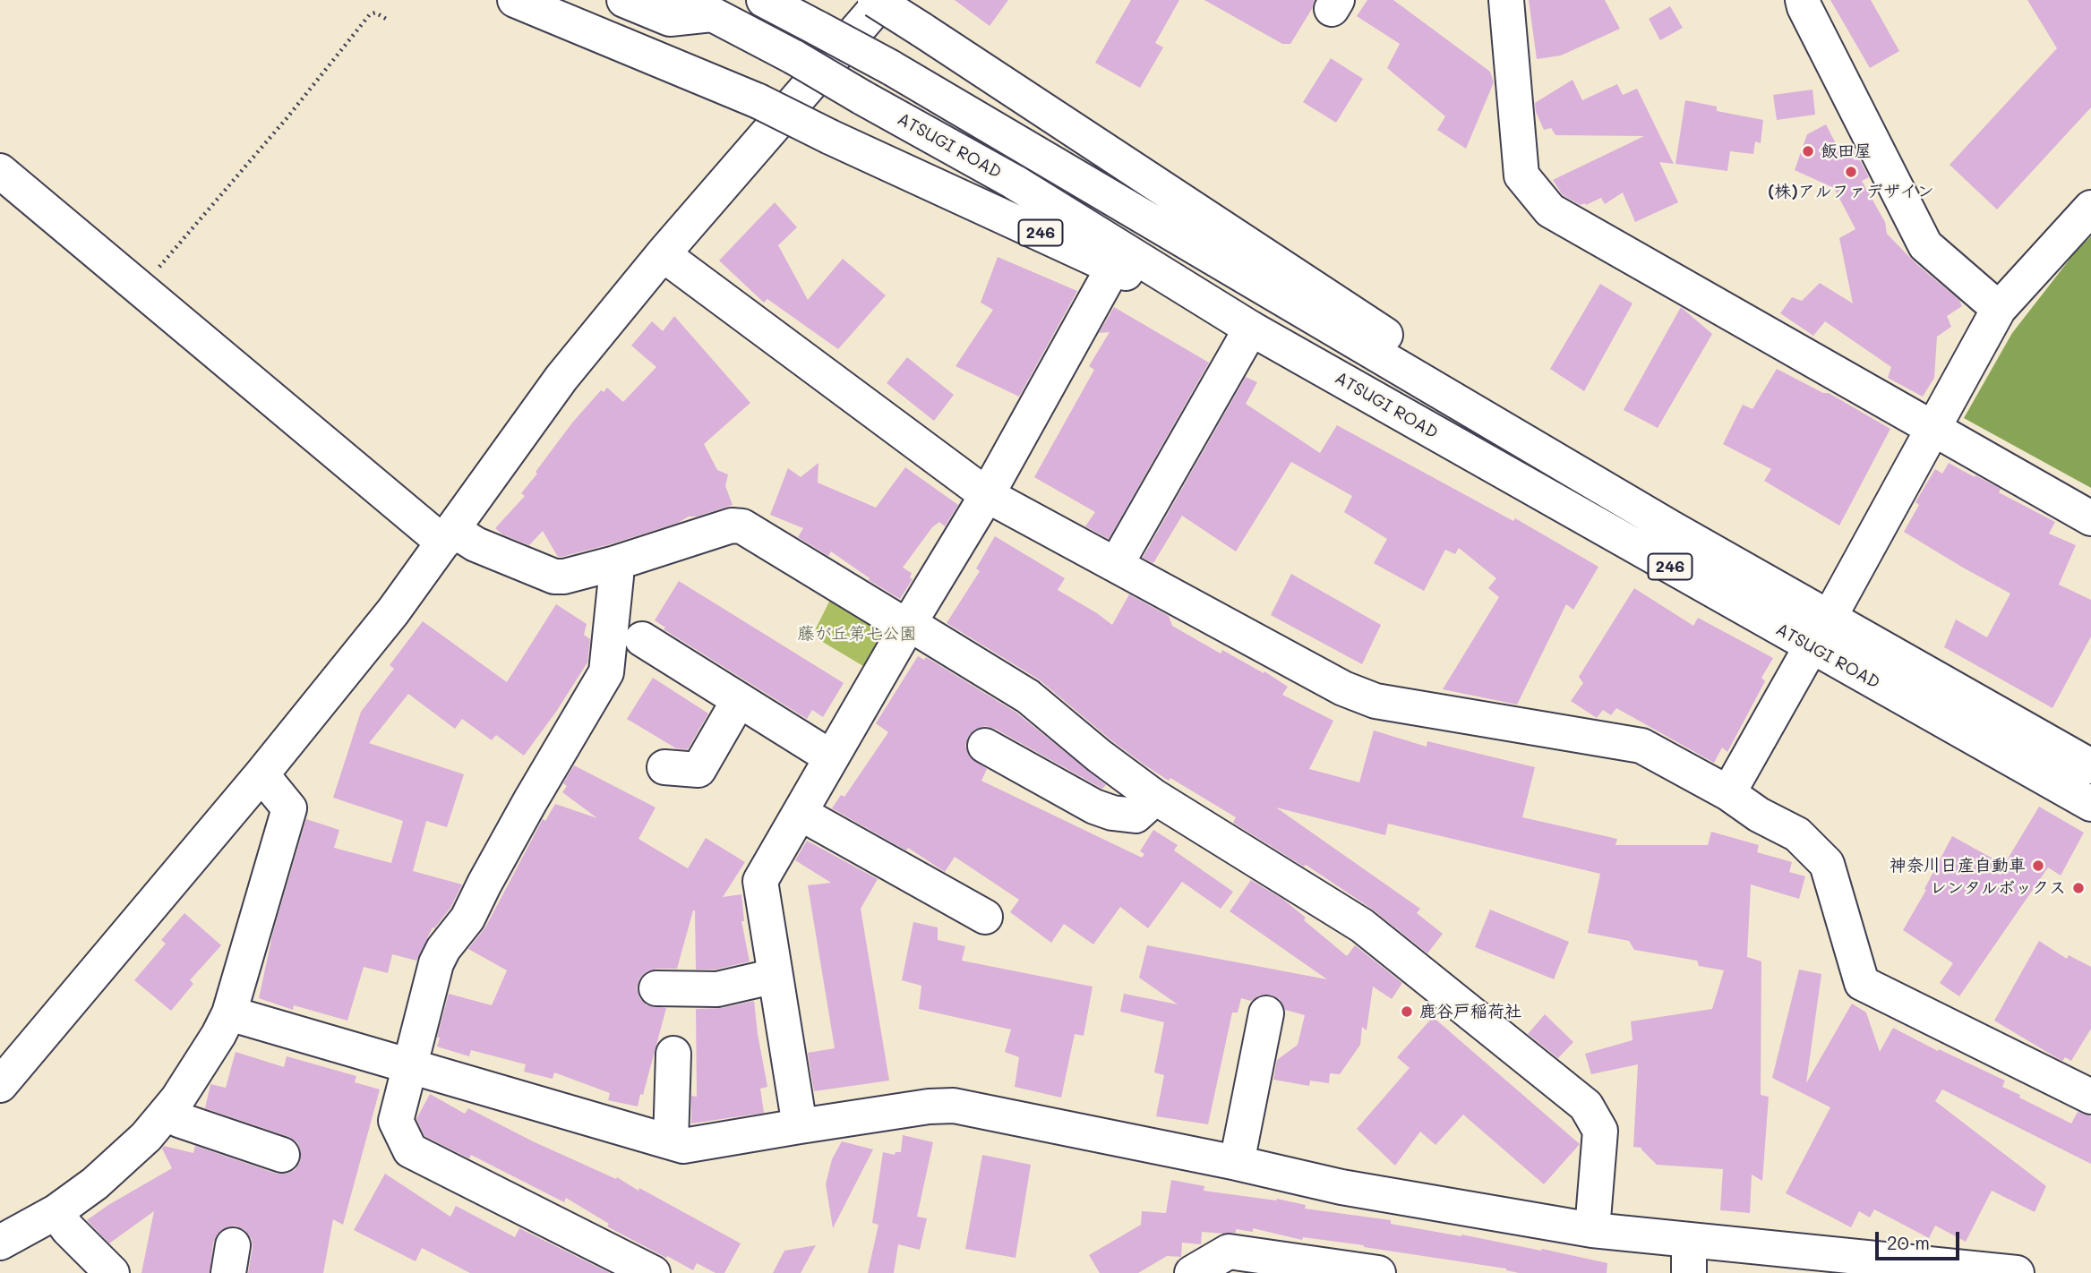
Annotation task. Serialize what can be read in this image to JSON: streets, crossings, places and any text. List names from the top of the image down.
{
  "streets": {
    "main road": ["ATSUGI ROAD", "246"]
  },
  "crossings": [
    ["ATSUGI ROAD", "246"]
  ],
  "parks": ["藤が丘第七公園"],
  "places": [
    "飯田屋",
    "(株)アルファデザイン",
    "神奈川日産自動車",
    "レンタルボックス",
    "鹿谷戸稲荷社"
  ],
  "scale_bar": "20 m"
}
